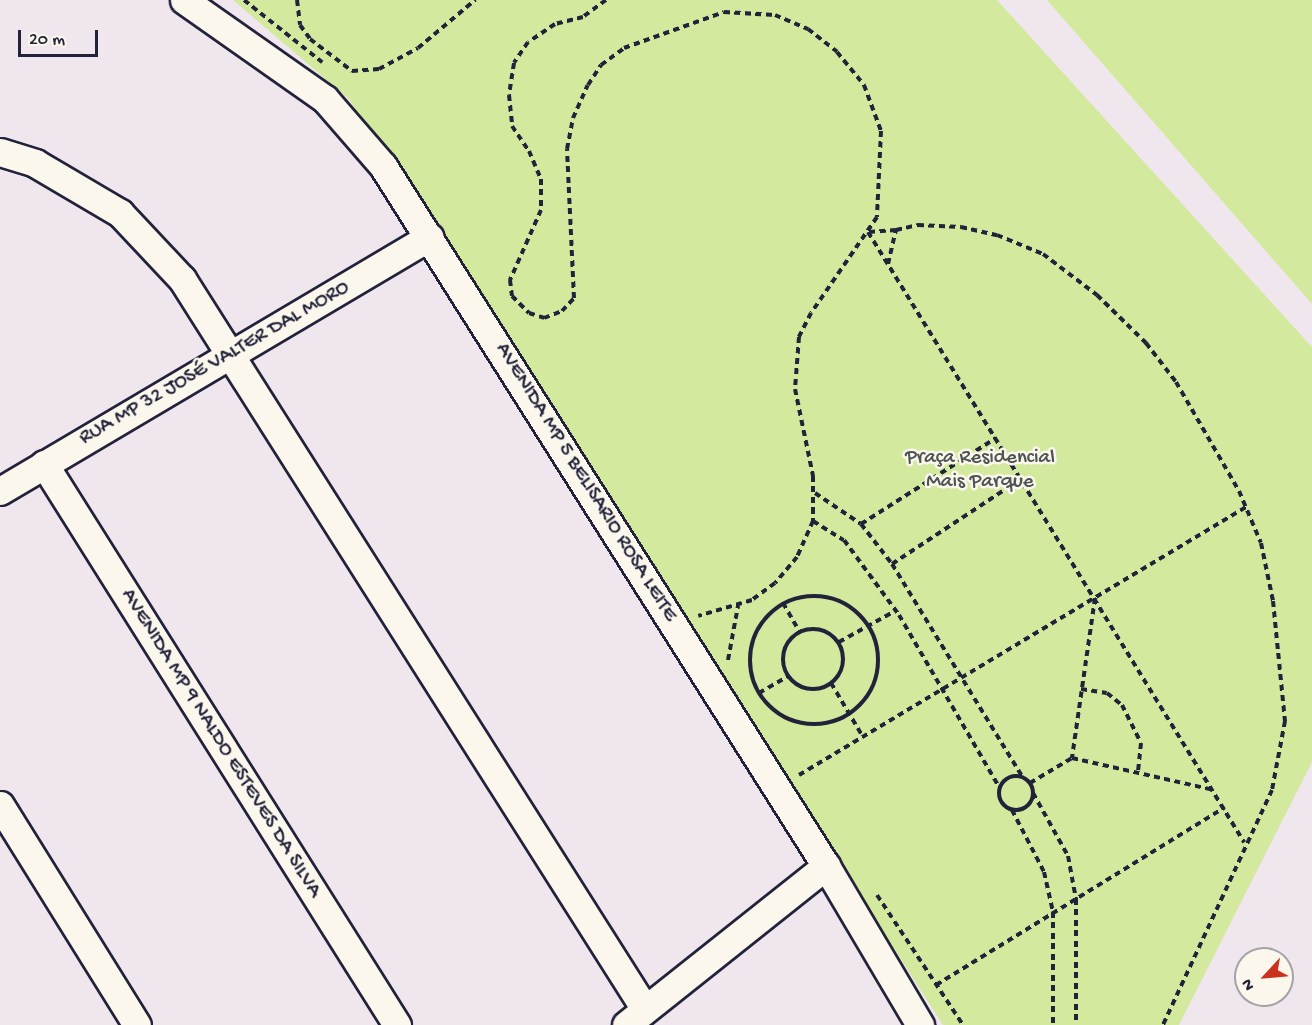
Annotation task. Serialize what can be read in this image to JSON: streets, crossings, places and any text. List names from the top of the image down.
{
  "streets": {
    "street": ["RUA MP 32 JOSÉ VALTER DAL MORO", "AVENIDA MP 5 BELISARIO ROSA LEITE", "AVENIDA MP 9 NALDO ESTEVES DA SILVA"]
  },
  "crossings": [
    ["RUA MP 32 JOSÉ VALTER DAL MORO", "AVENIDA MP 5 BELISARIO ROSA LEITE"],
    ["RUA MP 32 JOSÉ VALTER DAL MORO", "AVENIDA MP 9 NALDO ESTEVES DA SILVA"]
  ],
  "parks": ["Praça Residencial Mais Parque"],
  "scale_bar": "20 m",
  "north": "bottom left"
}
